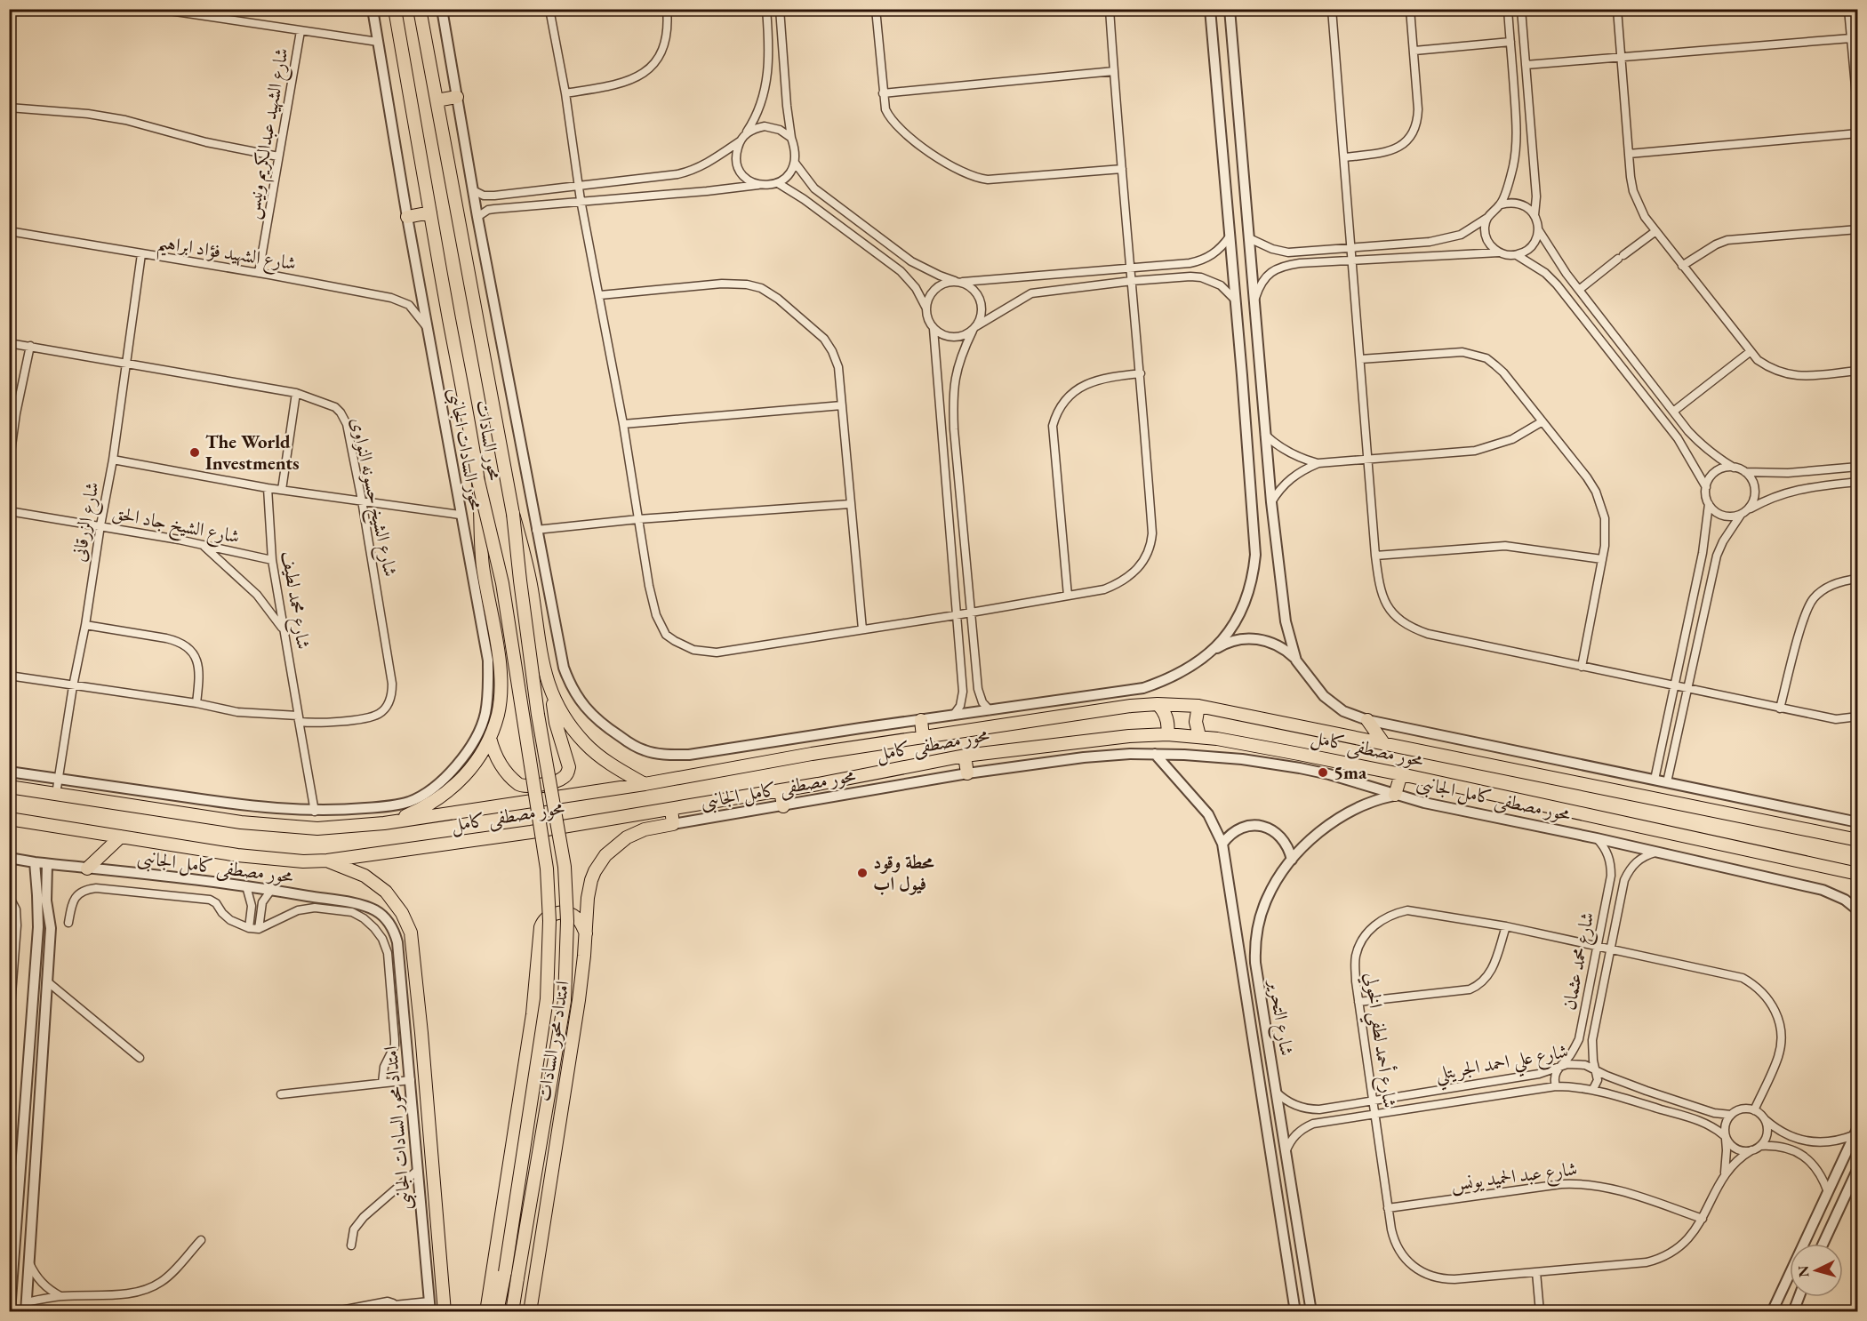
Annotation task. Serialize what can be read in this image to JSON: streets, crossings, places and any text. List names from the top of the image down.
{
  "streets": {
    "main road": ["محور السادات", "محور مصطفى كامل", "امتداد محور السادات"],
    "street": [
      "شارع الشهيد عبدالكريم ونيس",
      "شارع الشهيد فؤاد ابراهيم",
      "محور السادات الجانبى",
      "شارع الشيخ حسونه النواوى",
      "شارع الزرقانى",
      "شارع الشيخ جاد الحق",
      "شارع محمد لطيف",
      "محور مصطفى كامل الجانبى",
      "شارع محمد عثمان",
      "شارع التحرير",
      "شارع أحمد لطفي الخولي",
      "شارع علي احمد الجريتلي",
      "امتداد محور السادات الجانبى",
      "شارع عبد الحميد يونس"
    ]
  },
  "crossings": [
    ["شارع الشهيد عبدالكريم ونيس", "شارع الشهيد فؤاد ابراهيم"],
    ["شارع الشهيد فؤاد ابراهيم", "محور السادات الجانبى"],
    ["شارع الشهيد فؤاد ابراهيم", "شارع الزرقانى"],
    ["محور السادات", "محور مصطفى كامل"],
    ["محور السادات الجانبى", "شارع محمد لطيف"],
    ["شارع الشيخ حسونه النواوى", "شارع الزرقانى"],
    ["شارع الشيخ حسونه النواوى", "شارع محمد لطيف"],
    ["شارع الزرقانى", "شارع الشيخ جاد الحق"],
    ["شارع الزرقانى", "محور مصطفى كامل"],
    ["شارع الشيخ جاد الحق", "شارع محمد لطيف"],
    ["محور مصطفى كامل الجانبى", "شارع محمد عثمان"],
    ["محور مصطفى كامل الجانبى", "شارع التحرير"],
    ["محور مصطفى كامل الجانبى", "امتداد محور السادات"],
    ["محور مصطفى كامل الجانبى", "امتداد محور السادات الجانبى"],
    ["شارع محمد عثمان", "شارع أحمد لطفي الخولي"],
    ["شارع محمد عثمان", "شارع علي احمد الجريتلي"],
    ["شارع التحرير", "شارع علي احمد الجريتلي"],
    ["شارع أحمد لطفي الخولي", "شارع علي احمد الجريتلي"],
    ["شارع أحمد لطفي الخولي", "شارع عبد الحميد يونس"]
  ],
  "places": ["The World Investments", "5ma", "محطة وقود فيول اب"],
  "north": "left"
}
